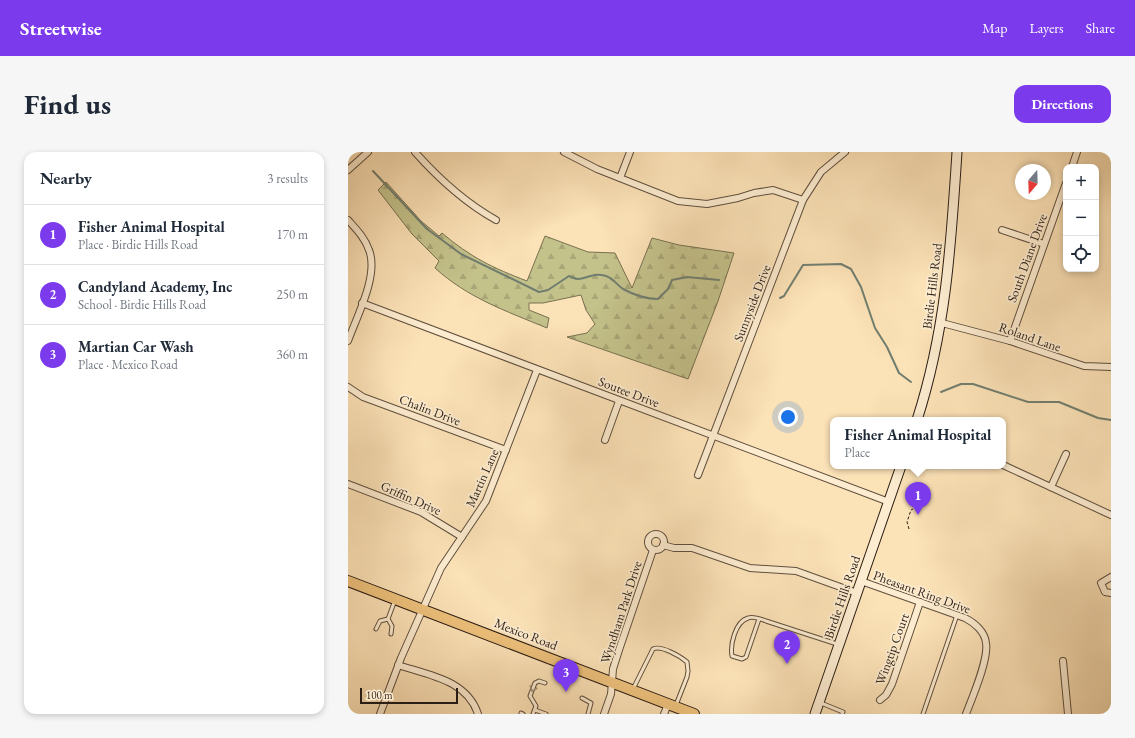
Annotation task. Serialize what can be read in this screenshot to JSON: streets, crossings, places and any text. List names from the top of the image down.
{
  "streets": {
    "main road": ["Birdie Hills Road", "Mexico Road"],
    "street": [
      "South Diane Drive",
      "Sunnyside Drive",
      "Roland Lane",
      "Soutee Drive",
      "Chalin Drive",
      "Martin Lane",
      "Griffin Drive",
      "Pheasant Ring Drive",
      "Wyndham Park Drive",
      "Wingtip Court"
    ]
  },
  "crossings": [
    ["South Diane Drive", "Roland Lane"],
    ["Birdie Hills Road", "Roland Lane"],
    ["Birdie Hills Road", "Soutee Drive"],
    ["Birdie Hills Road", "Pheasant Ring Drive"],
    ["Sunnyside Drive", "Soutee Drive"],
    ["Soutee Drive", "Martin Lane"],
    ["Chalin Drive", "Martin Lane"],
    ["Martin Lane", "Griffin Drive"],
    ["Martin Lane", "Mexico Road"],
    ["Pheasant Ring Drive", "Wingtip Court"],
    ["Wyndham Park Drive", "Mexico Road"]
  ],
  "scale_bar": "100 m",
  "north": "bottom",
  "page": {
    "header": "Streetwise",
    "nav": ["Map", "Layers", "Share"],
    "buttons": "Directions",
    "title": "Find us",
    "heading": ["Nearby", "3 results"],
    "map_buttons": ["+", "−"],
    "list": [
      {
        "mark": "1",
        "name": "Fisher Animal Hospital",
        "note": "Place · Birdie Hills Road",
        "value": "170 m"
      },
      {
        "mark": "2",
        "name": "Candyland Academy, Inc",
        "note": "School · Birdie Hills Road",
        "value": "250 m"
      },
      {
        "mark": "3",
        "name": "Martian Car Wash",
        "note": "Place · Mexico Road",
        "value": "360 m"
      }
    ],
    "popup": ["Fisher Animal Hospital", "Place"],
    "pins": ["1", "2", "3"],
    "scale": "100 m"
  }
}
